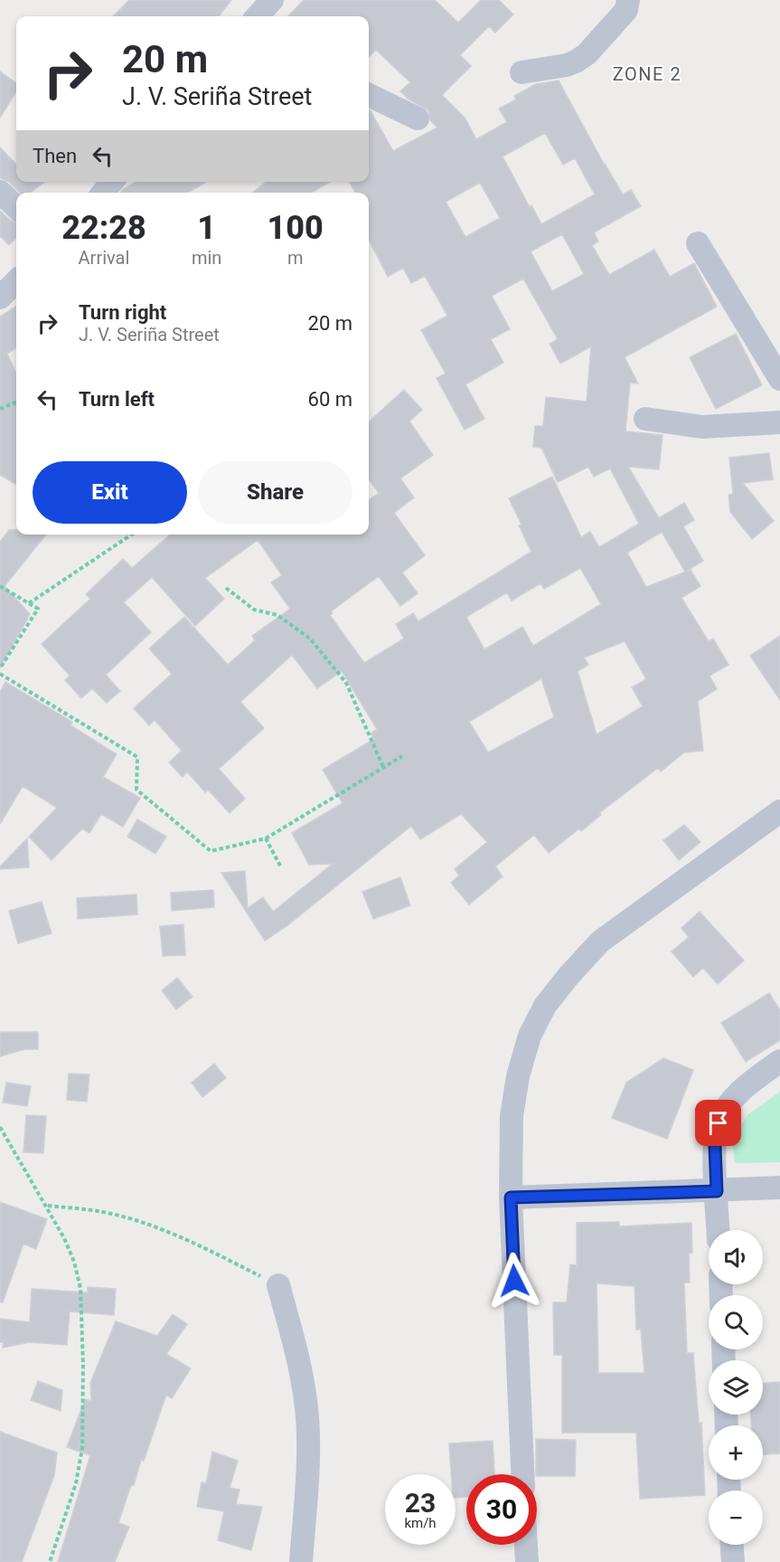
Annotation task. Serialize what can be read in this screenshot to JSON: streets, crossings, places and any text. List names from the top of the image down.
{
  "districts": ["ZONE 2"],
  "page": {
    "turn": ["20 m", "J. V. Seriña Street"],
    "then": "Then",
    "eta": [
      "22:28",
      "Arrival",
      "1",
      "min",
      "100",
      "m"
    ],
    "list": [
      {
        "name": "Turn right",
        "note": "J. V. Seriña Street",
        "value": "20 m"
      },
      {
        "name": "Turn left",
        "value": "60 m"
      }
    ],
    "buttons": ["Exit", "Share"],
    "map_buttons": ["+", "−"],
    "speed": "23 km/h",
    "limit": "30"
  }
}
